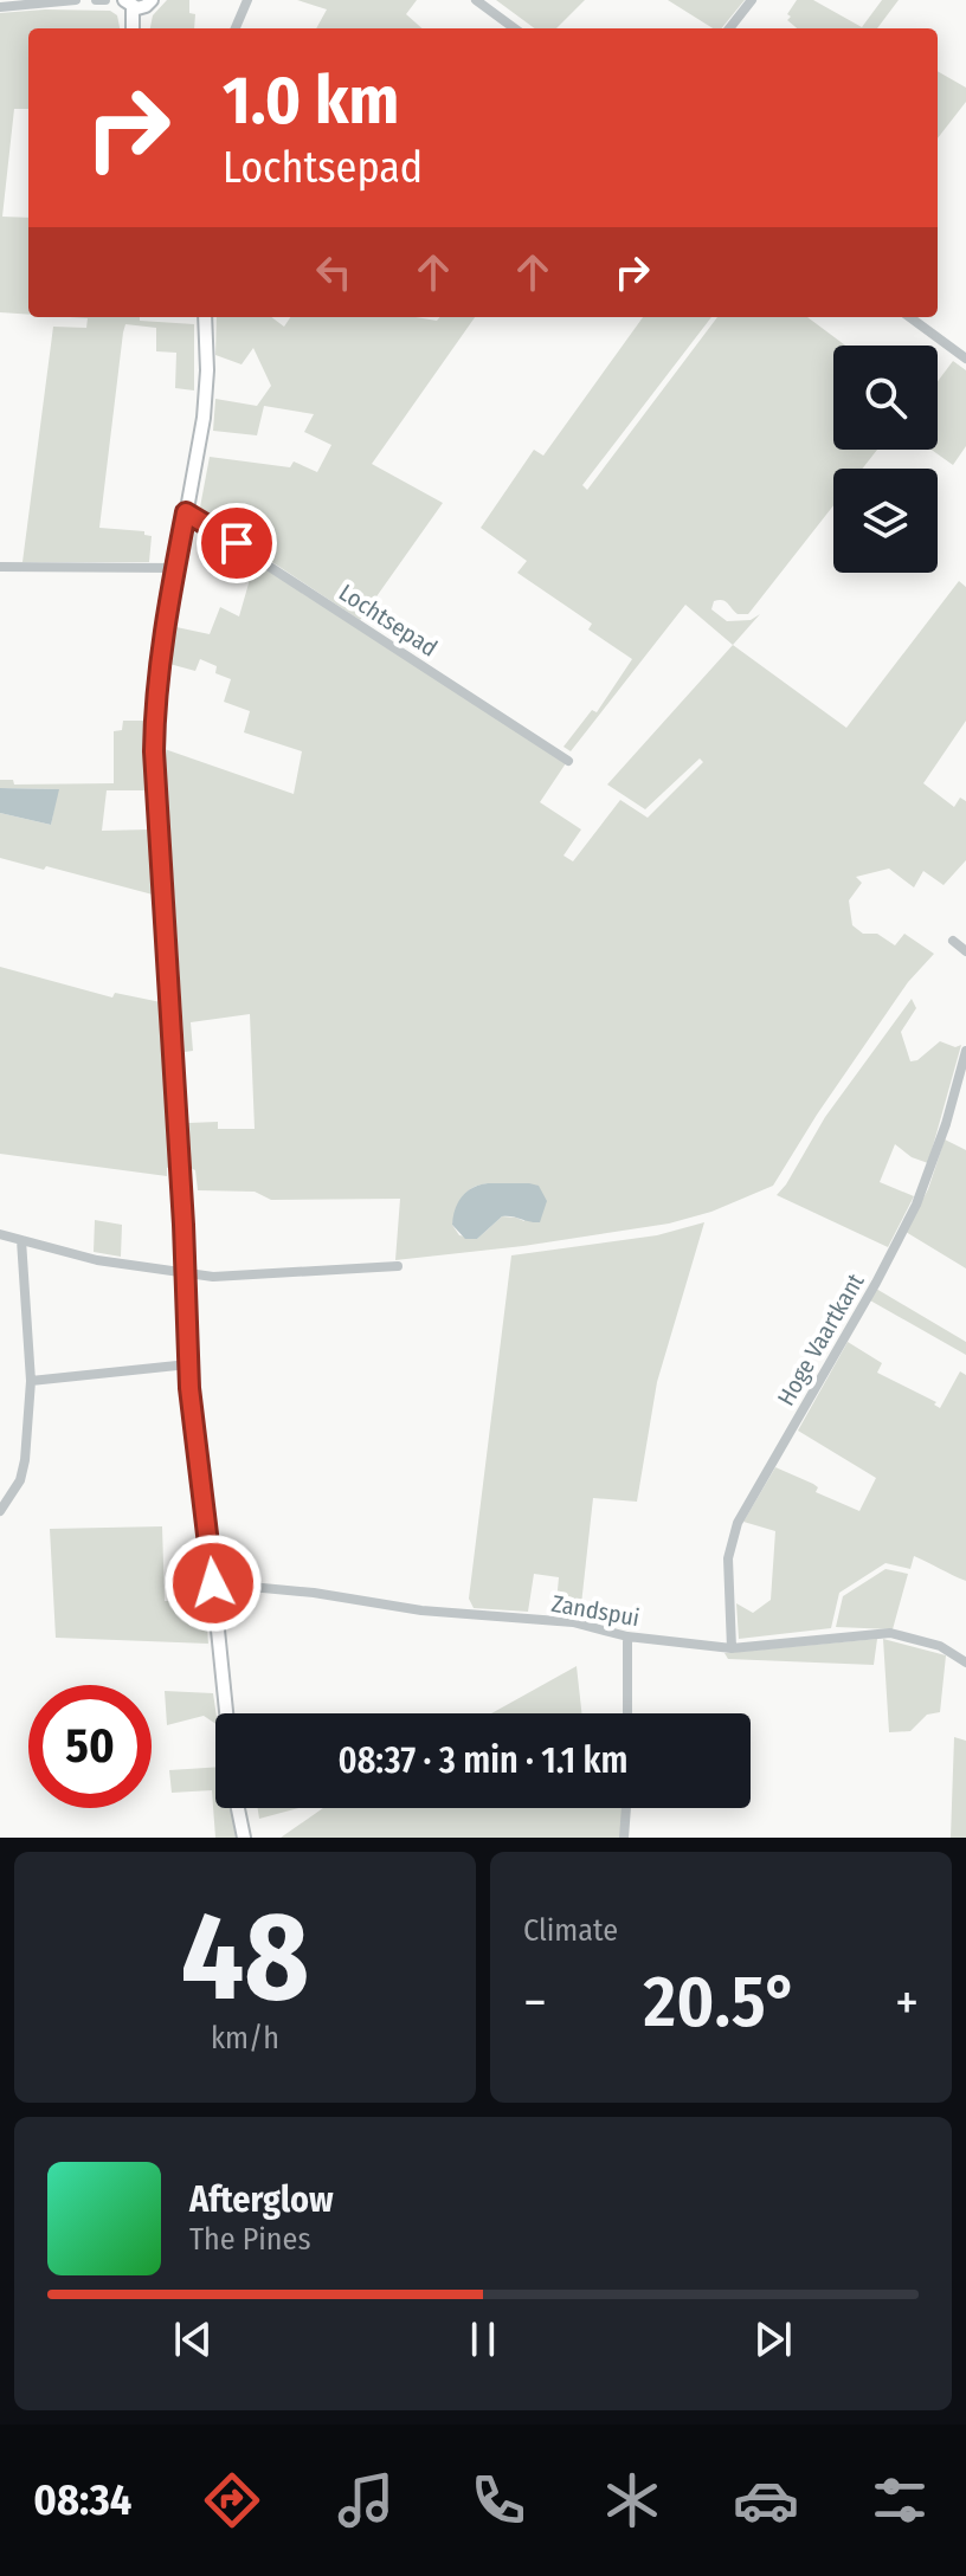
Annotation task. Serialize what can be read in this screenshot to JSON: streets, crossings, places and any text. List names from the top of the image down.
{
  "streets": {
    "street": ["Lochtsepad", "Hoge Vaartkant", "Zandspui"]
  },
  "crossings": [
    ["Hoge Vaartkant", "Zandspui"]
  ],
  "page": {
    "turn": ["1.0 km", "Lochtsepad"],
    "limit": "50",
    "trip": "08:37 · 3 min · 1.1 km",
    "tile": [
      ["48", "km/h"],
      "Climate"
    ],
    "heat": ["−", "20.5°", "+"],
    "song": ["Afterglow", "The Pines"],
    "tabs": "08:34"
  }
}
